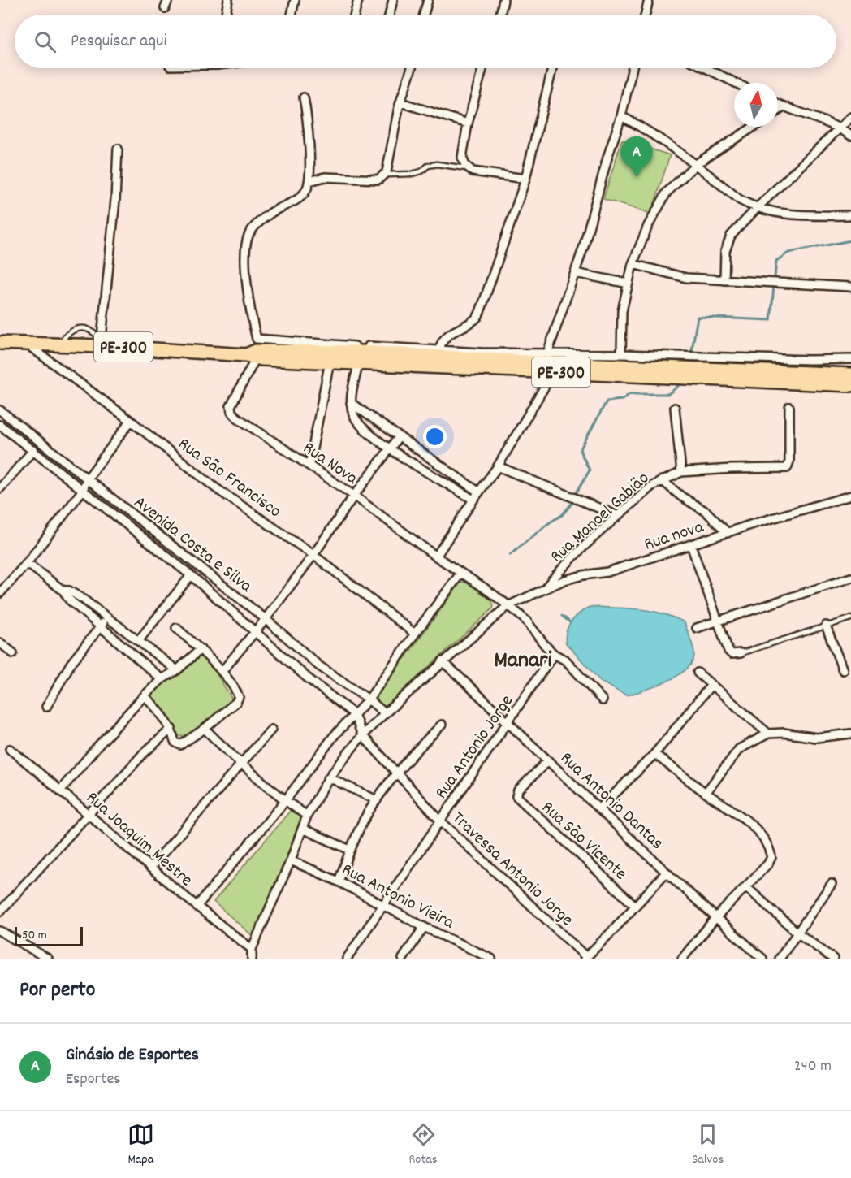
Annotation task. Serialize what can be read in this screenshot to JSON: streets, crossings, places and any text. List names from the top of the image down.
{
  "streets": {
    "main road": ["PE-300"],
    "street": [
      "Rua Nova",
      "Rua São Francisco",
      "Rua Manoel Gabião",
      "Rua nova",
      "Avenida Costa e Silva",
      "Rua Antonio Jorge",
      "Rua Antonio Dantas",
      "Rua Joaquim Mestre",
      "Rua São Vicente",
      "Travessa Antonio Jorge",
      "Rua Antonio Vieira"
    ]
  },
  "crossings": [
    ["PE-300", "Rua Nova"],
    ["PE-300", "Rua São Francisco"],
    ["Rua Manoel Gabião", "Rua nova"],
    ["Rua nova", "Avenida Costa e Silva"],
    ["Rua nova", "Rua Antonio Dantas"],
    ["Rua nova", "Rua Joaquim Mestre"],
    ["Rua nova", "Travessa Antonio Jorge"],
    ["Rua nova", "Rua Antonio Vieira"],
    ["Rua Antonio Jorge", "Rua Antonio Dantas"],
    ["Rua Antonio Jorge", "Travessa Antonio Jorge"],
    ["Rua Antonio Jorge", "Rua Antonio Vieira"],
    ["Rua Antonio Dantas", "Rua São Vicente"]
  ],
  "districts": ["Manari"],
  "scale_bar": "50 m",
  "north": "top",
  "page": {
    "search": "Pesquisar aqui",
    "pins": "A",
    "scale": "50 m",
    "heading": "Por perto",
    "list": [
      {
        "mark": "A",
        "name": "Ginásio de Esportes",
        "note": "Esportes",
        "value": "240 m"
      }
    ],
    "nav": ["Mapa", "Rotas", "Salvos"]
  }
}
